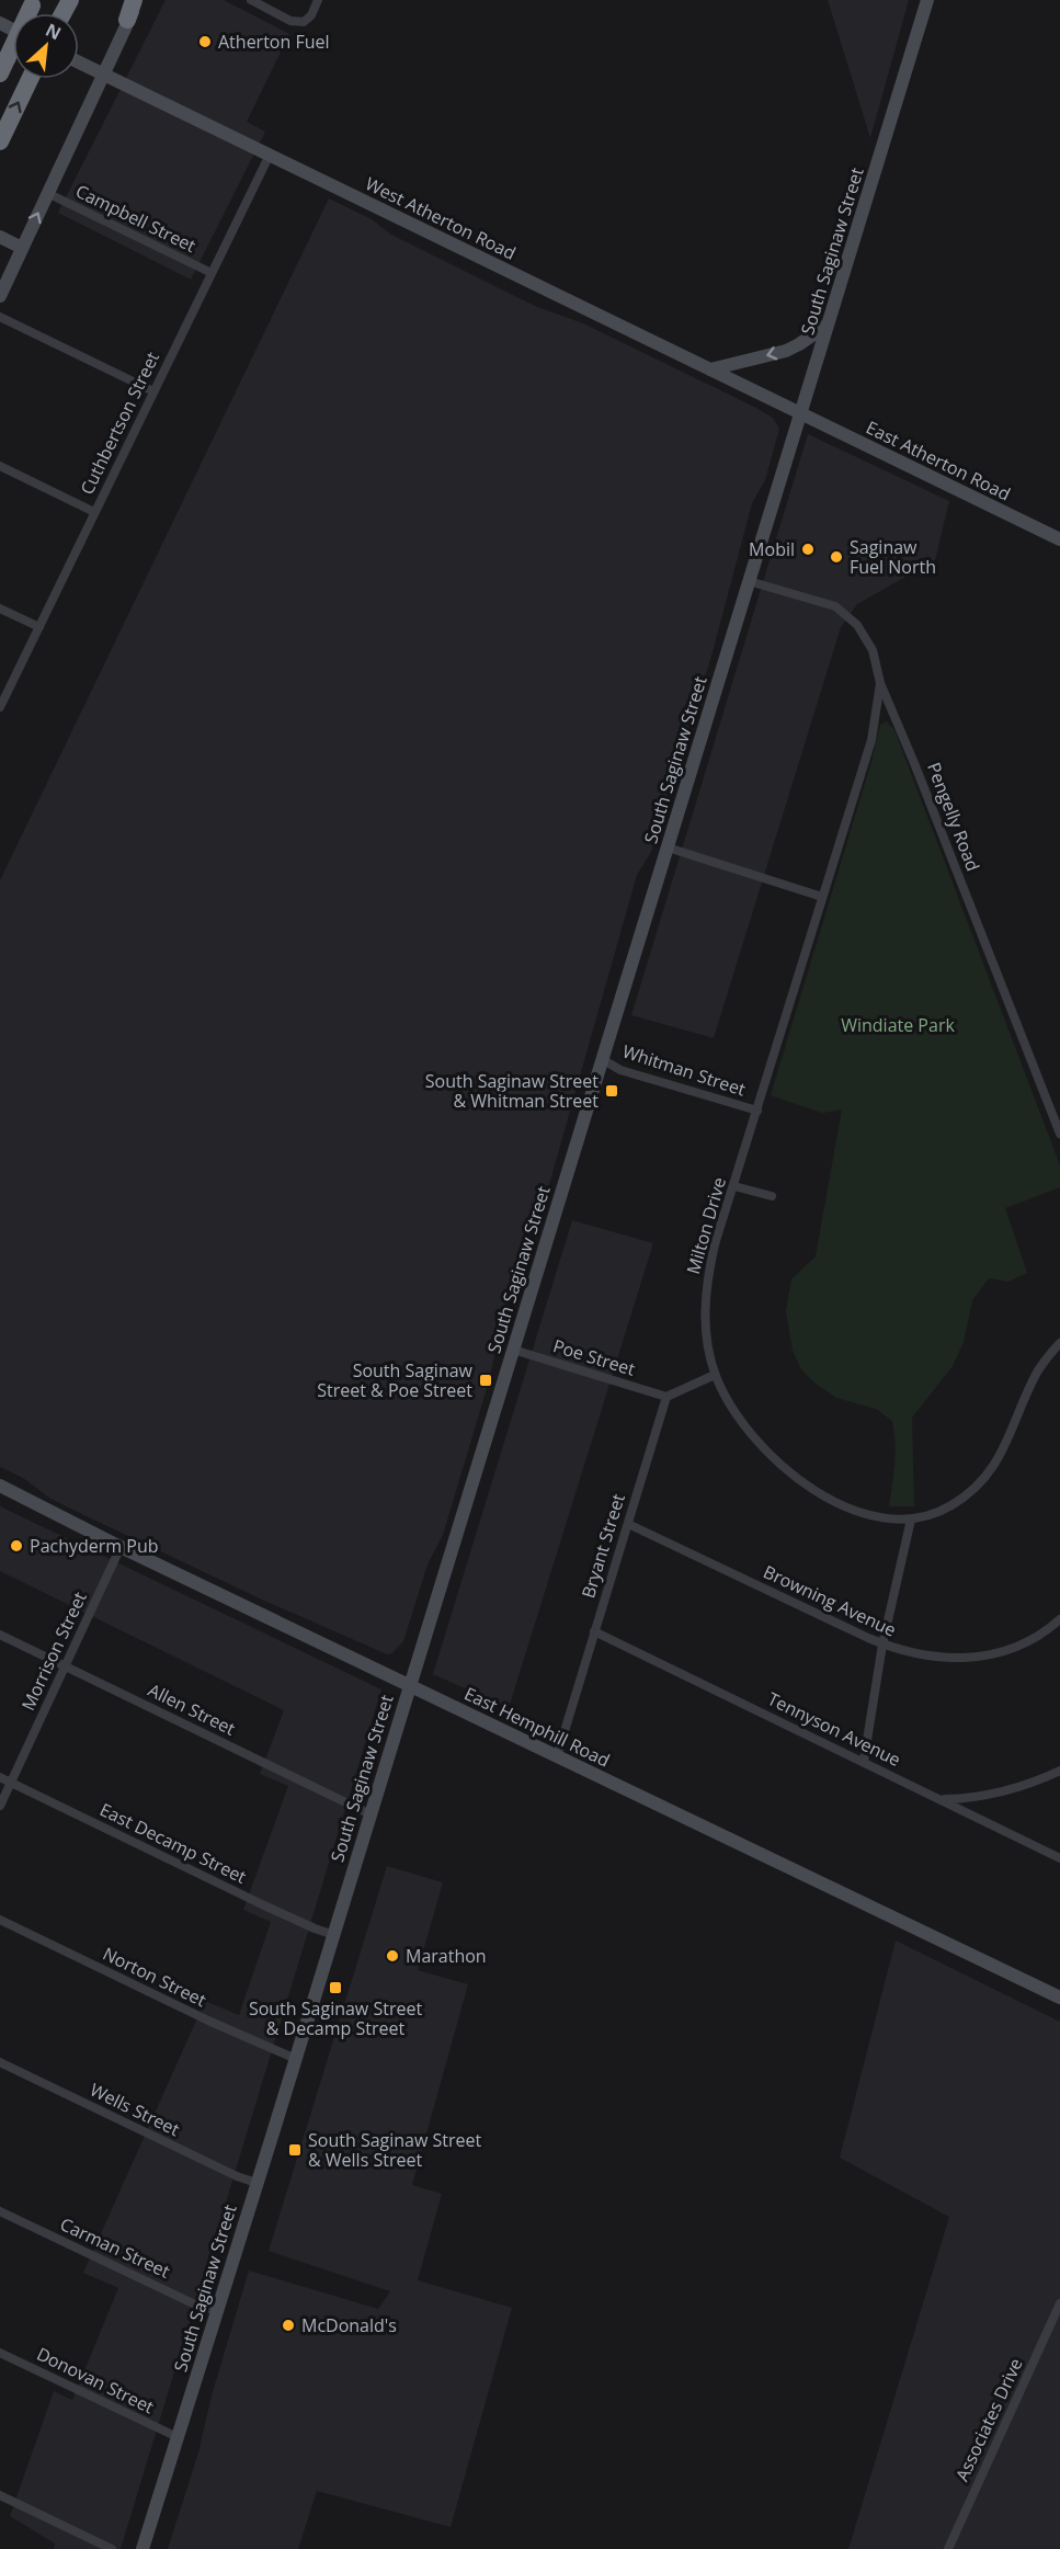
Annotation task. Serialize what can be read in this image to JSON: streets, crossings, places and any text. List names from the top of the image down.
{
  "streets": {
    "main road": [
      "West Atherton Road",
      "South Saginaw Street",
      "East Atherton Road",
      "East Hemphill Road"
    ],
    "street": [
      "Campbell Street",
      "Cuthbertson Street",
      "Pengelly Road",
      "Whitman Street",
      "Milton Drive",
      "Poe Street",
      "Bryant Street",
      "Browning Avenue",
      "Morrison Street",
      "Allen Street",
      "Tennyson Avenue",
      "East Decamp Street",
      "Norton Street",
      "Wells Street",
      "Carman Street",
      "Donovan Street",
      "Associates Drive"
    ]
  },
  "crossings": [
    ["Campbell Street", "Cuthbertson Street"],
    ["West Atherton Road", "South Saginaw Street"],
    ["West Atherton Road", "Cuthbertson Street"],
    ["West Atherton Road", "East Atherton Road"],
    ["South Saginaw Street", "East Atherton Road"],
    ["South Saginaw Street", "Pengelly Road"],
    ["South Saginaw Street", "Whitman Street"],
    ["South Saginaw Street", "Poe Street"],
    ["South Saginaw Street", "Allen Street"],
    ["South Saginaw Street", "East Hemphill Road"],
    ["South Saginaw Street", "East Decamp Street"],
    ["South Saginaw Street", "Norton Street"],
    ["South Saginaw Street", "Wells Street"],
    ["South Saginaw Street", "Carman Street"],
    ["South Saginaw Street", "Donovan Street"],
    ["Pengelly Road", "Milton Drive"],
    ["Whitman Street", "Milton Drive"],
    ["Poe Street", "Bryant Street"],
    ["Bryant Street", "Browning Avenue"],
    ["Bryant Street", "East Hemphill Road"],
    ["Bryant Street", "Tennyson Avenue"],
    ["Morrison Street", "Allen Street"],
    ["Morrison Street", "East Hemphill Road"],
    ["Morrison Street", "East Decamp Street"]
  ],
  "parks": ["Windiate Park"],
  "places": {
    "other": [
      "Atherton Fuel",
      "Mobil",
      "Saginaw Fuel North",
      "Pachyderm Pub",
      "Marathon",
      "McDonald's"
    ],
    "transit": [
      "South Saginaw Street & Whitman Street",
      "South Saginaw Street & Poe Street",
      "South Saginaw Street & Decamp Street",
      "South Saginaw Street & Wells Street"
    ]
  },
  "north": "top right"
}
